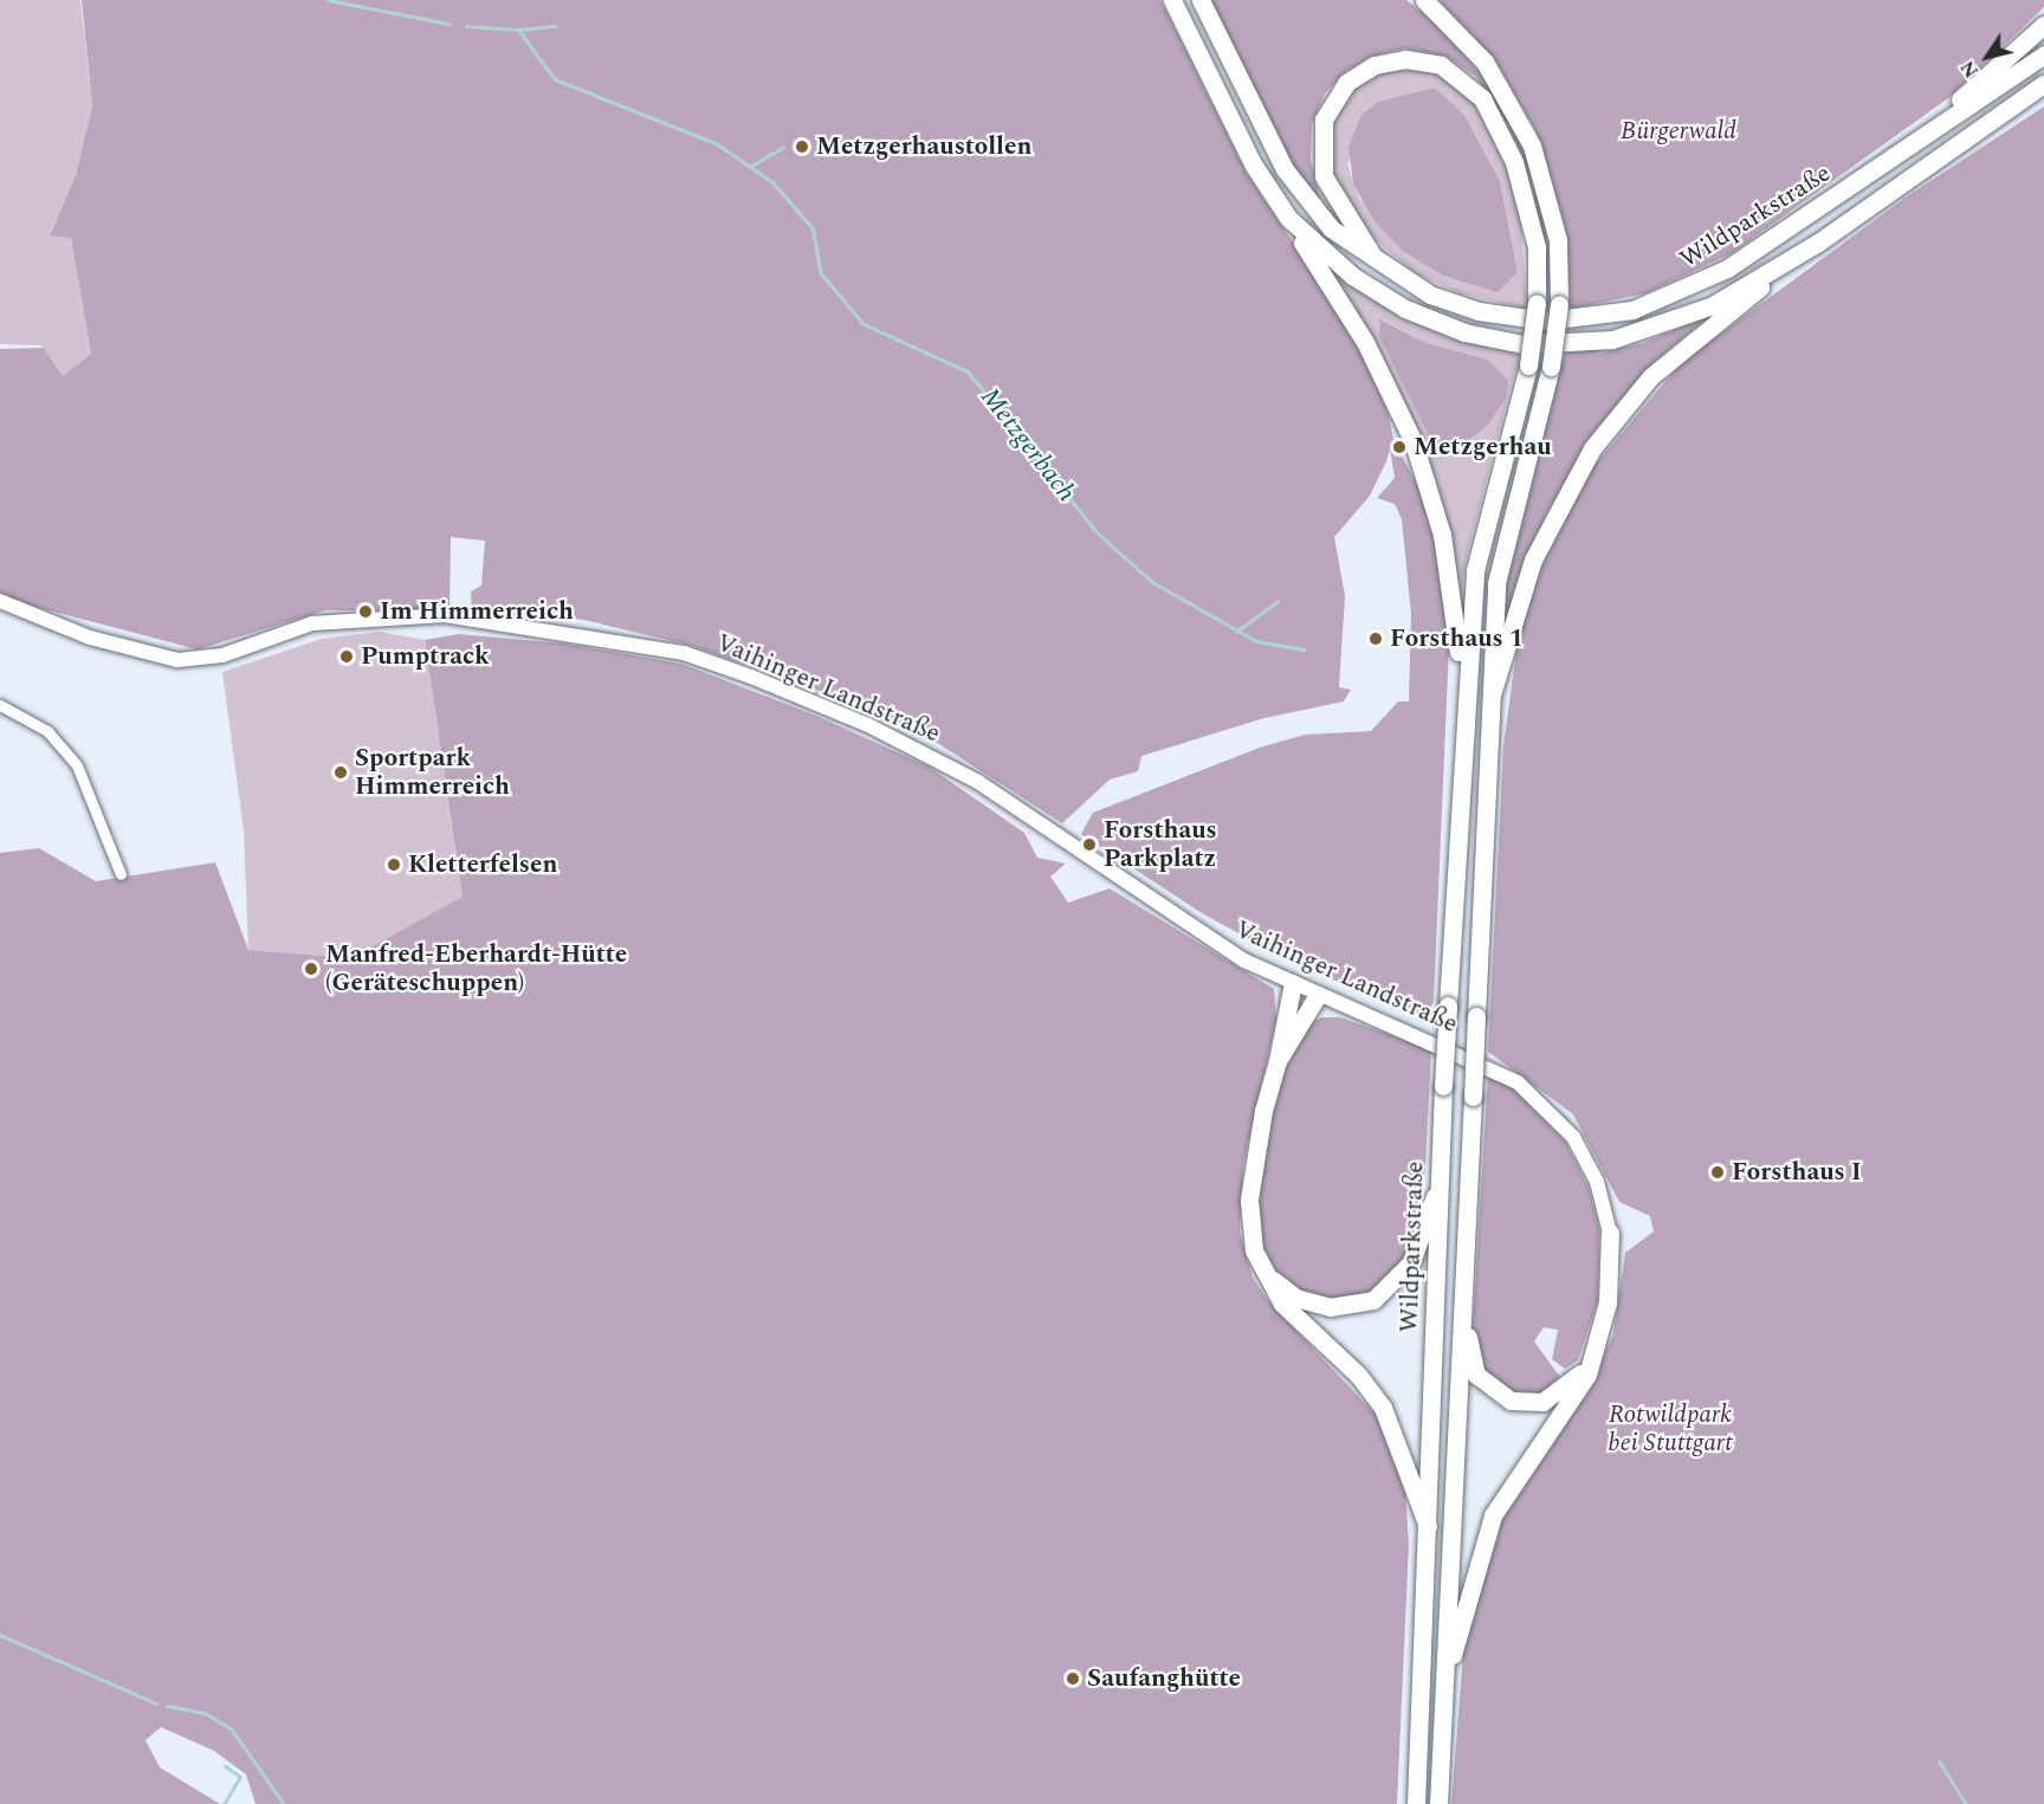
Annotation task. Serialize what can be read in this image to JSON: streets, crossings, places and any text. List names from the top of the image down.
{
  "streets": {
    "highway": ["Wildparkstraße"],
    "street": ["Vaihinger Landstraße"]
  },
  "water": ["Metzgerbach"],
  "parks": ["Bürgerwald", "Rotwildpark bei Stuttgart"],
  "places": [
    "Metzgerhaustollen",
    "Metzgerhau",
    "Im Himmerreich",
    "Forsthaus 1",
    "Pumptrack",
    "Sportpark Himmerreich",
    "Forsthaus Parkplatz",
    "Kletterfelsen",
    "Manfred-Eberhardt-Hütte (Geräteschuppen)",
    "Forsthaus I",
    "Saufanghütte"
  ],
  "north": "bottom left"
}
